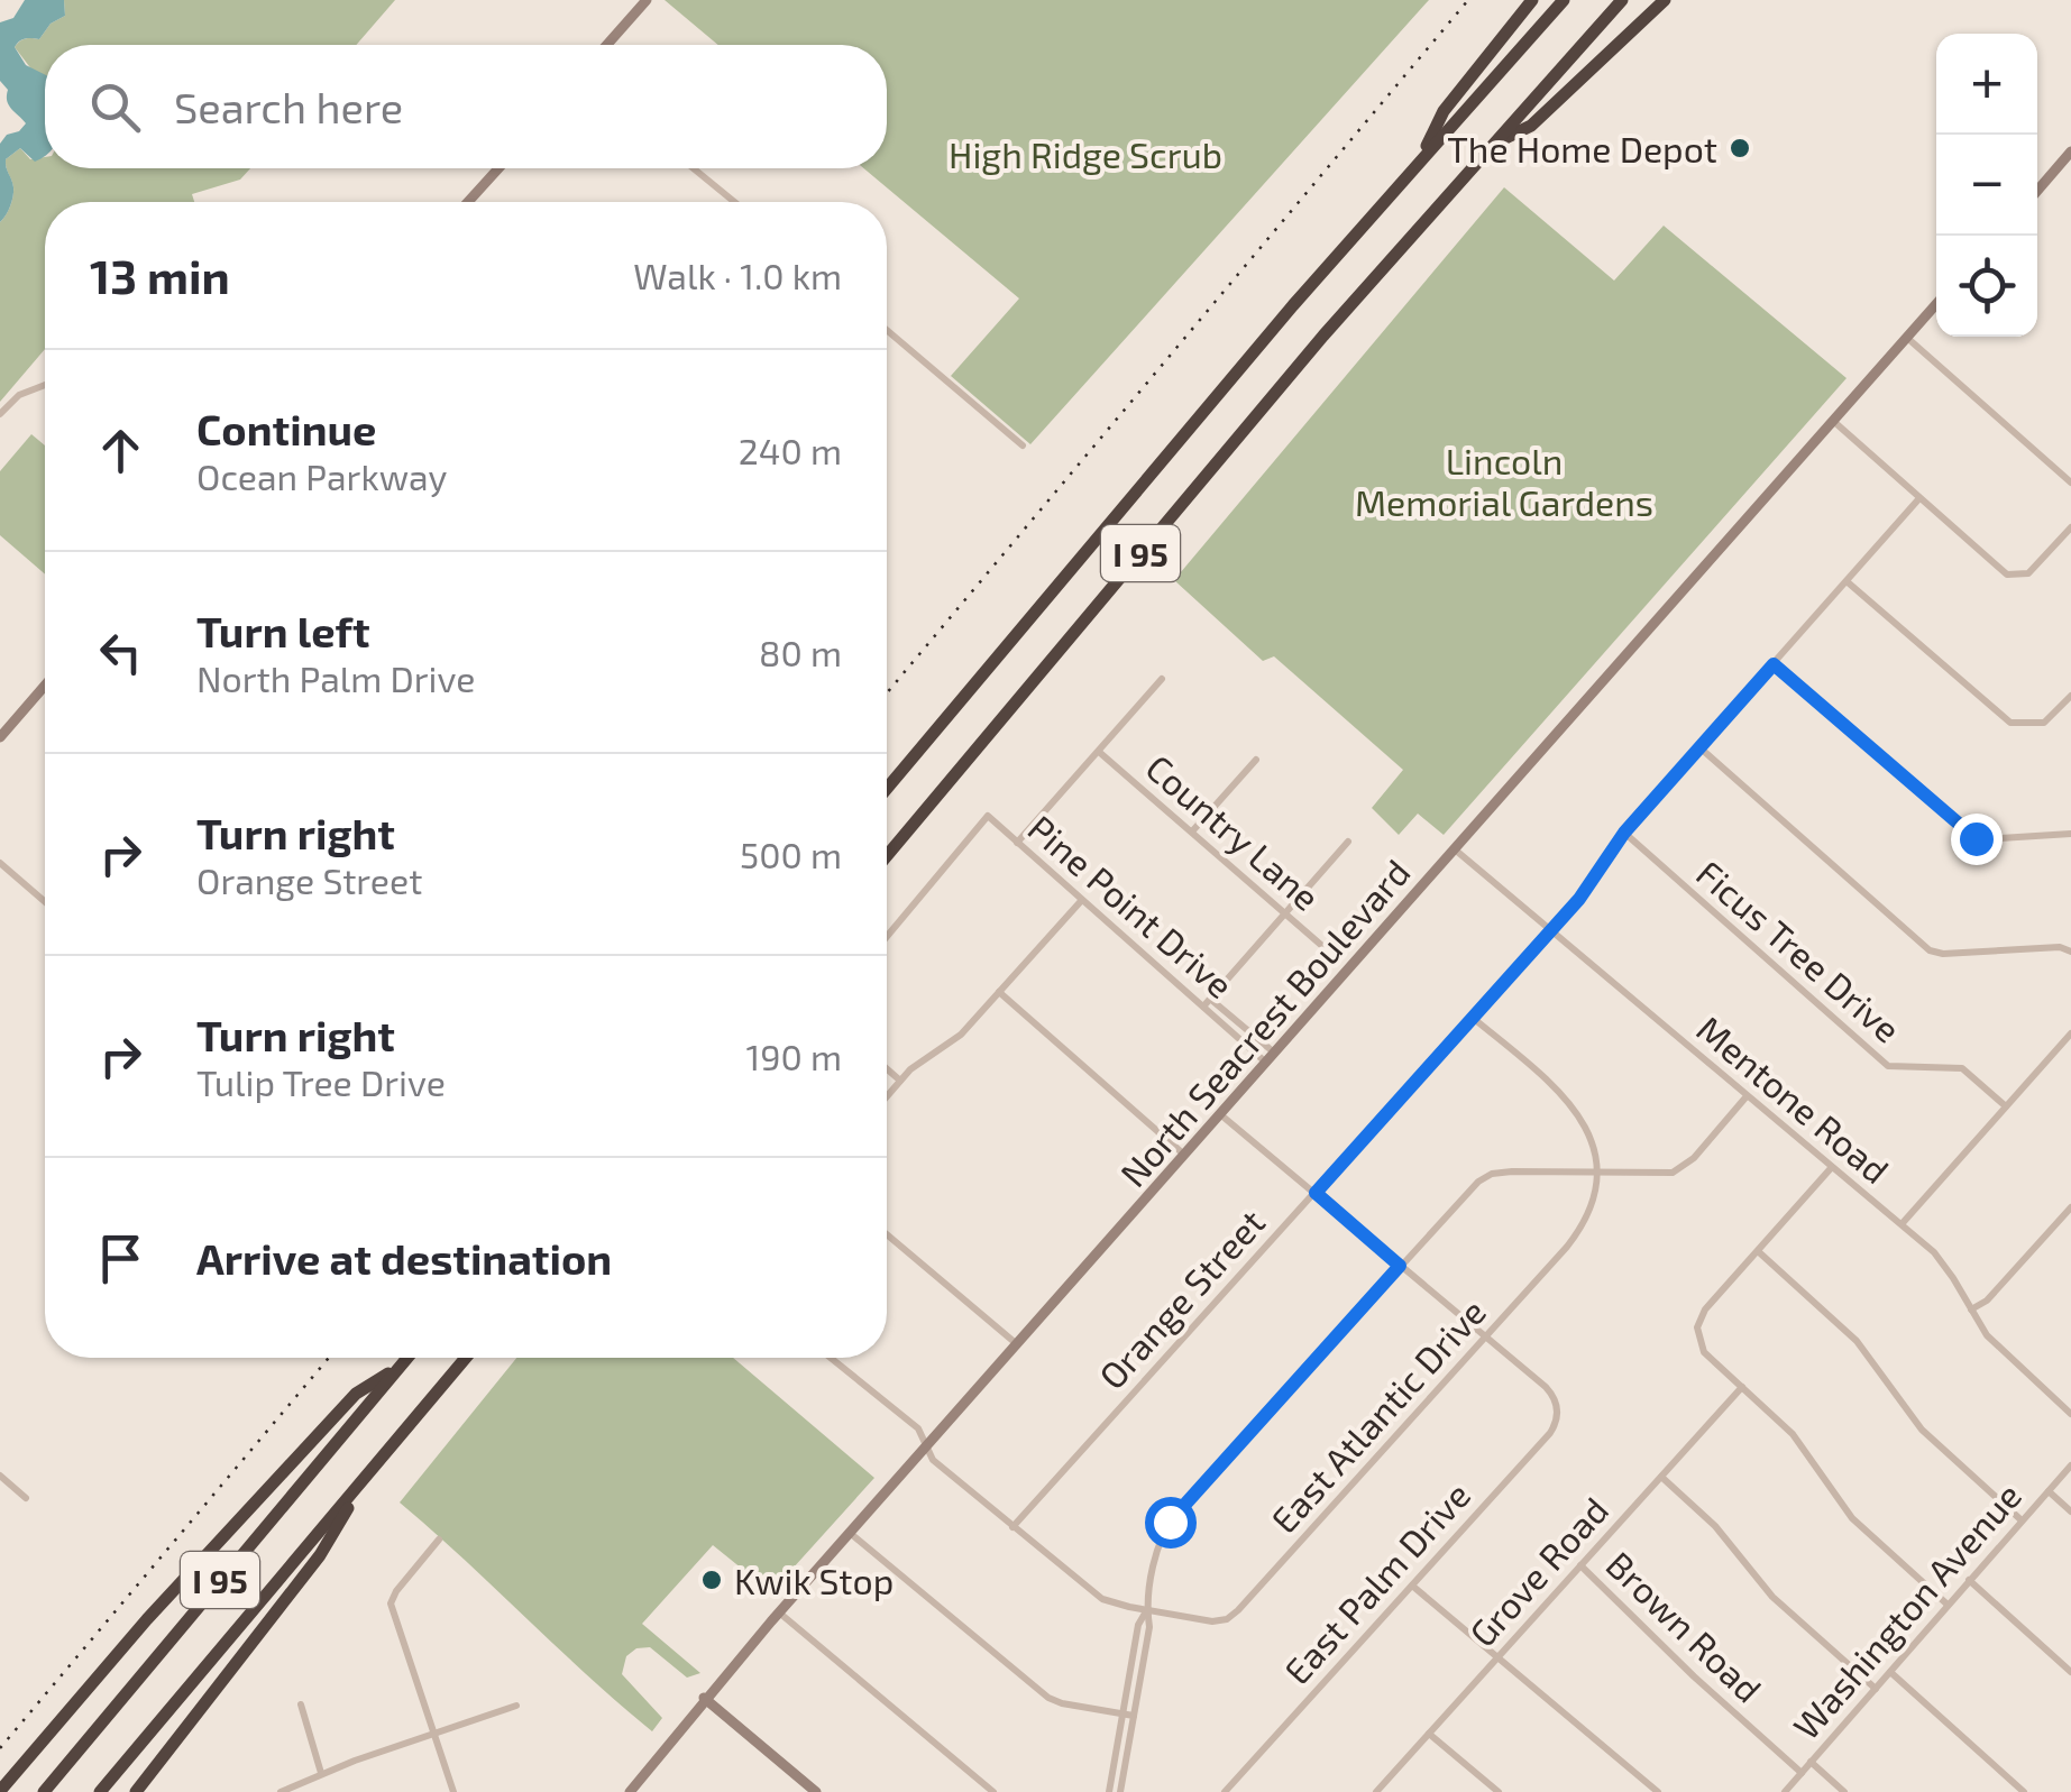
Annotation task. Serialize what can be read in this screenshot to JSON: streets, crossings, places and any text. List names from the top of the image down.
{
  "streets": {
    "highway": ["I 95"],
    "street": [
      "Country Lane",
      "Pine Point Drive",
      "Ficus Tree Drive",
      "North Seacrest Boulevard",
      "Mentone Road",
      "Orange Street",
      "East Atlantic Drive",
      "Grove Road",
      "East Palm Drive",
      "Washington Avenue",
      "Brown Road"
    ]
  },
  "crossings": [
    ["Pine Point Drive", "North Seacrest Boulevard"],
    ["Ficus Tree Drive", "Orange Street"],
    ["North Seacrest Boulevard", "Mentone Road"],
    ["Mentone Road", "Orange Street"],
    ["East Atlantic Drive", "East Palm Drive"],
    ["Grove Road", "Brown Road"],
    ["Washington Avenue", "Brown Road"]
  ],
  "parks": ["High Ridge Scrub", "Lincoln Memorial Gardens"],
  "places": ["The Home Depot", "Kwik Stop"],
  "page": {
    "map_buttons": ["+", "−"],
    "search": "Search here",
    "heading": ["13 min", "Walk · 1.0 km"],
    "list": [
      ["Continue", "Ocean Parkway", "240 m"],
      ["Turn left", "North Palm Drive", "80 m"],
      ["Turn right", "Orange Street", "500 m"],
      ["Turn right", "Tulip Tree Drive", "190 m"],
      "Arrive at destination"
    ]
  }
}
